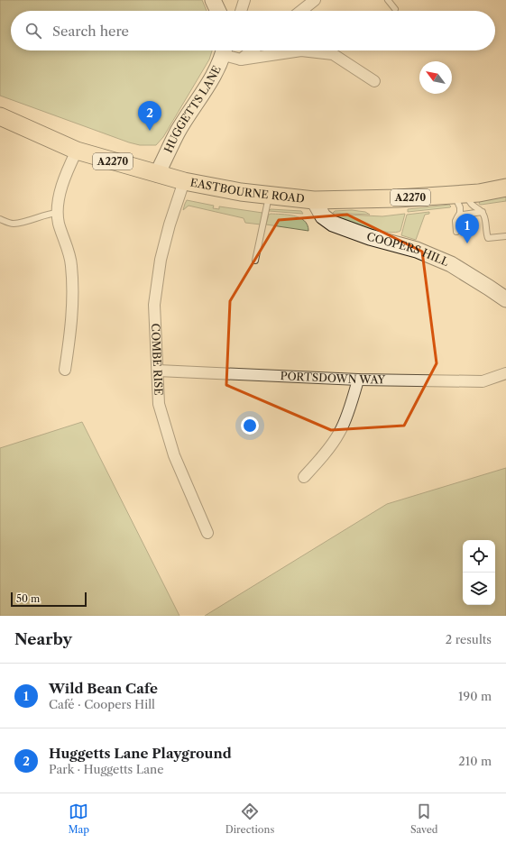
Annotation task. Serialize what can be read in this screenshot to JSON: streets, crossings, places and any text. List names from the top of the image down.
{
  "streets": {
    "main road": ["A2270", "EASTBOURNE ROAD"],
    "street": [
      "HUGGETTS LANE",
      "COOPERS HILL",
      "COMBE RISE",
      "PORTSDOWN WAY"
    ]
  },
  "crossings": [
    ["HUGGETTS LANE", "EASTBOURNE ROAD"],
    ["EASTBOURNE ROAD", "COOPERS HILL"],
    ["EASTBOURNE ROAD", "COMBE RISE"],
    ["COMBE RISE", "PORTSDOWN WAY"]
  ],
  "scale_bar": "50 m",
  "north": "top left",
  "page": {
    "search": "Search here",
    "pins": ["2", "1"],
    "scale": "50 m",
    "heading": ["Nearby", "2 results"],
    "list": [
      {
        "mark": "1",
        "name": "Wild Bean Cafe",
        "note": "Café · Coopers Hill",
        "value": "190 m"
      },
      {
        "mark": "2",
        "name": "Huggetts Lane Playground",
        "note": "Park · Huggetts Lane",
        "value": "210 m"
      }
    ],
    "nav": ["Map", "Directions", "Saved"]
  }
}
